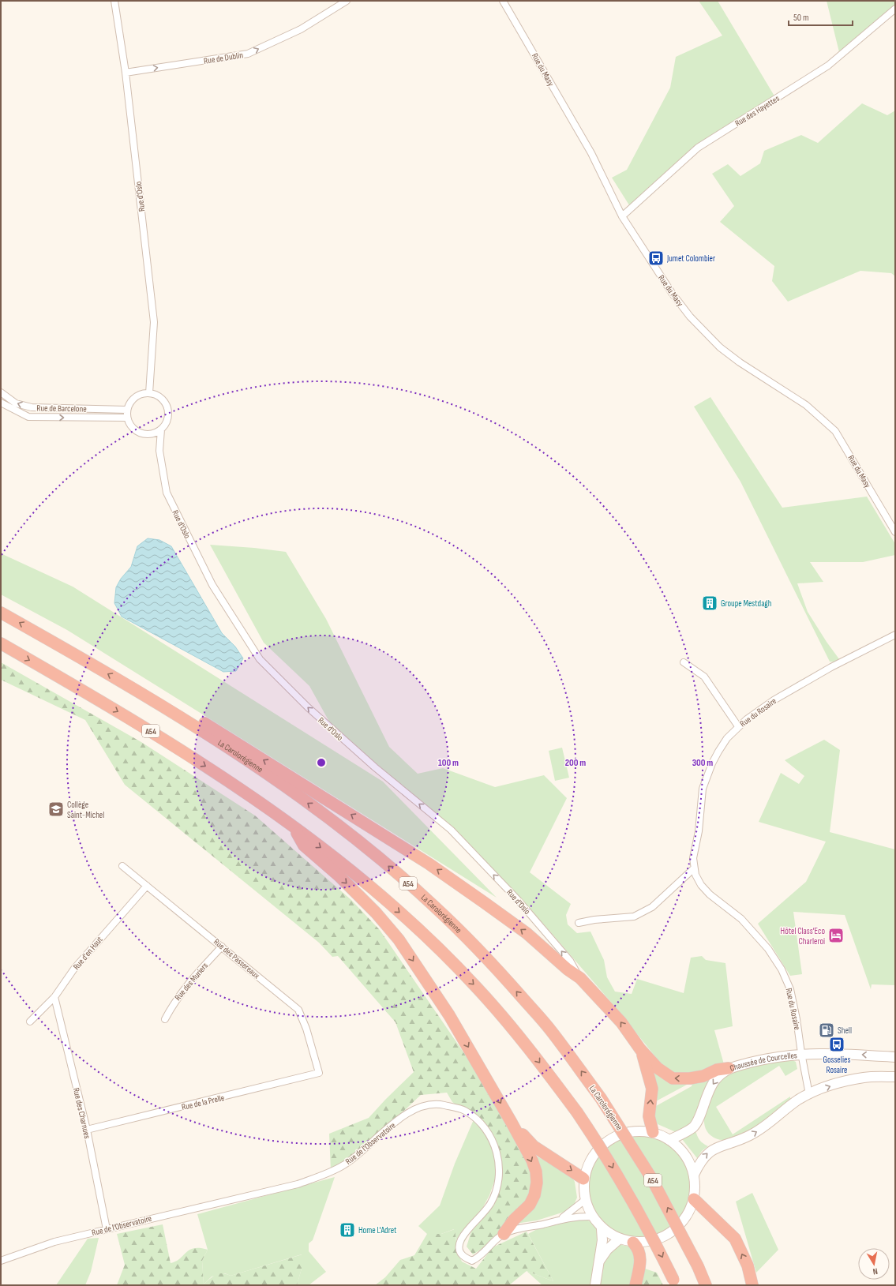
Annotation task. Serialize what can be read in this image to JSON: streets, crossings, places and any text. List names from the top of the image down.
{
  "streets": {
    "highway": ["A54", "La Carolorégienne"],
    "main road": ["Chaussée de Courcelles"],
    "street": [
      "Rue de Dublin",
      "Rue du Masy",
      "Rue des Hayettes",
      "Rue d'Oslo",
      "Rue de Barcelone",
      "Rue du Rosaire",
      "Rue d'en Haut",
      "Rue des Passereaux",
      "Rue des Muriers",
      "Rue de la Prelle",
      "Rue des Charnues",
      "Rue de l'Observatoire"
    ]
  },
  "crossings": [
    ["Rue de Dublin", "Rue d'Oslo"],
    ["Rue du Masy", "Rue des Hayettes"],
    ["Rue d'Oslo", "Rue de Barcelone"],
    ["Rue du Rosaire", "Chaussée de Courcelles"],
    ["Rue d'en Haut", "Rue des Passereaux"],
    ["Rue d'en Haut", "Rue des Charnues"],
    ["Rue des Passereaux", "Rue des Muriers"],
    ["Rue des Passereaux", "Rue de la Prelle"],
    ["Chaussée de Courcelles", "Rue de l'Observatoire"],
    ["Rue de la Prelle", "Rue des Charnues"],
    ["Rue des Charnues", "Rue de l'Observatoire"]
  ],
  "one_way": ["Rue de Dublin", "Rue d'Oslo"],
  "places": {
    "bus stop": ["Jumet Colombier", "Gosselies Rosaire"],
    "building": ["Groupe Mestdagh", "Home L'Adret"],
    "school or university": ["Collège Saint-Michel"],
    "hotel": ["Hôtel Class‘Eco Charleroi"],
    "fuel station": ["Shell"]
  },
  "scale_bar": "50 m",
  "north": "bottom",
  "rings": ["100 m", "200 m", "300 m"]
}
